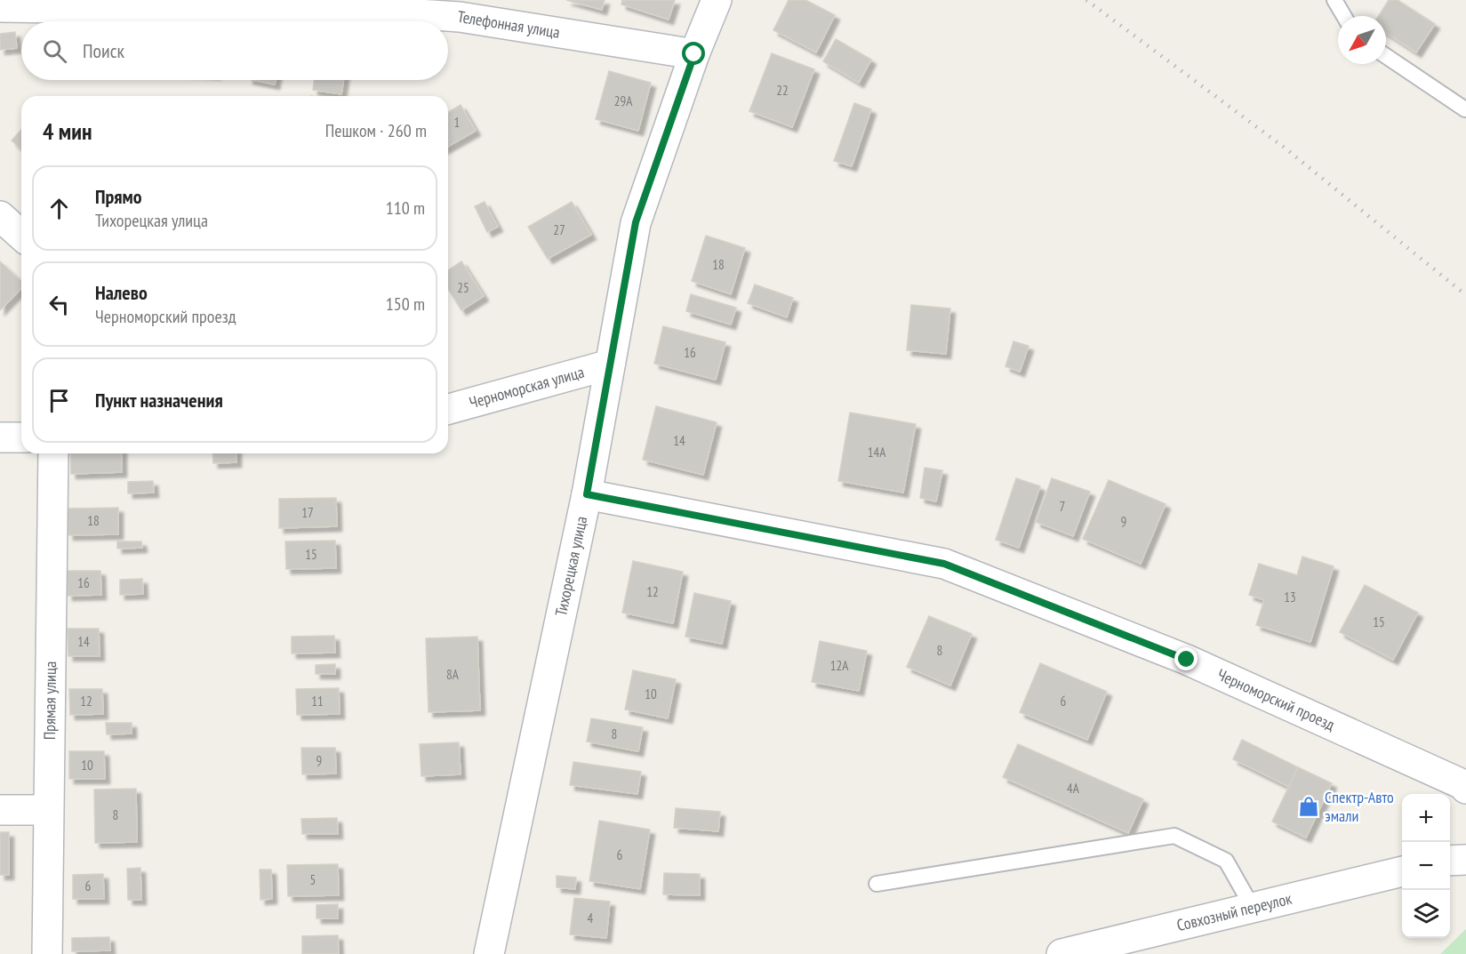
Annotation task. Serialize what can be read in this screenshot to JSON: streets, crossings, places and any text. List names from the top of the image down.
{
  "streets": {
    "street": [
      "Телефонная улица",
      "Черноморская улица",
      "Тихорецкая улица",
      "Черноморский проезд",
      "Прямая улица",
      "Совхозный переулок"
    ]
  },
  "crossings": [
    ["Телефонная улица", "Тихорецкая улица"],
    ["Черноморская улица", "Тихорецкая улица"],
    ["Тихорецкая улица", "Черноморский проезд"]
  ],
  "places": {
    "shop": ["Спектр-Авто эмали"]
  },
  "house_numbers": [
    "22",
    "29А",
    "1",
    "27",
    "18",
    "25",
    "16",
    "14",
    "14А",
    "7",
    "17",
    "18",
    "9",
    "15",
    "16",
    "12",
    "13",
    "15",
    "14",
    "8",
    "12А",
    "8А",
    "10",
    "12",
    "11",
    "6",
    "8",
    "9",
    "10",
    "4А",
    "8",
    "6",
    "5",
    "6",
    "4"
  ],
  "north": "bottom left",
  "page": {
    "search": "Поиск",
    "heading": ["4 мин", "Пешком · 260 m"],
    "list": [
      ["Прямо", "Тихорецкая улица", "110 m"],
      ["Налево", "Черноморский проезд", "150 m"],
      "Пункт назначения"
    ],
    "map_buttons": ["+", "−"]
  }
}
